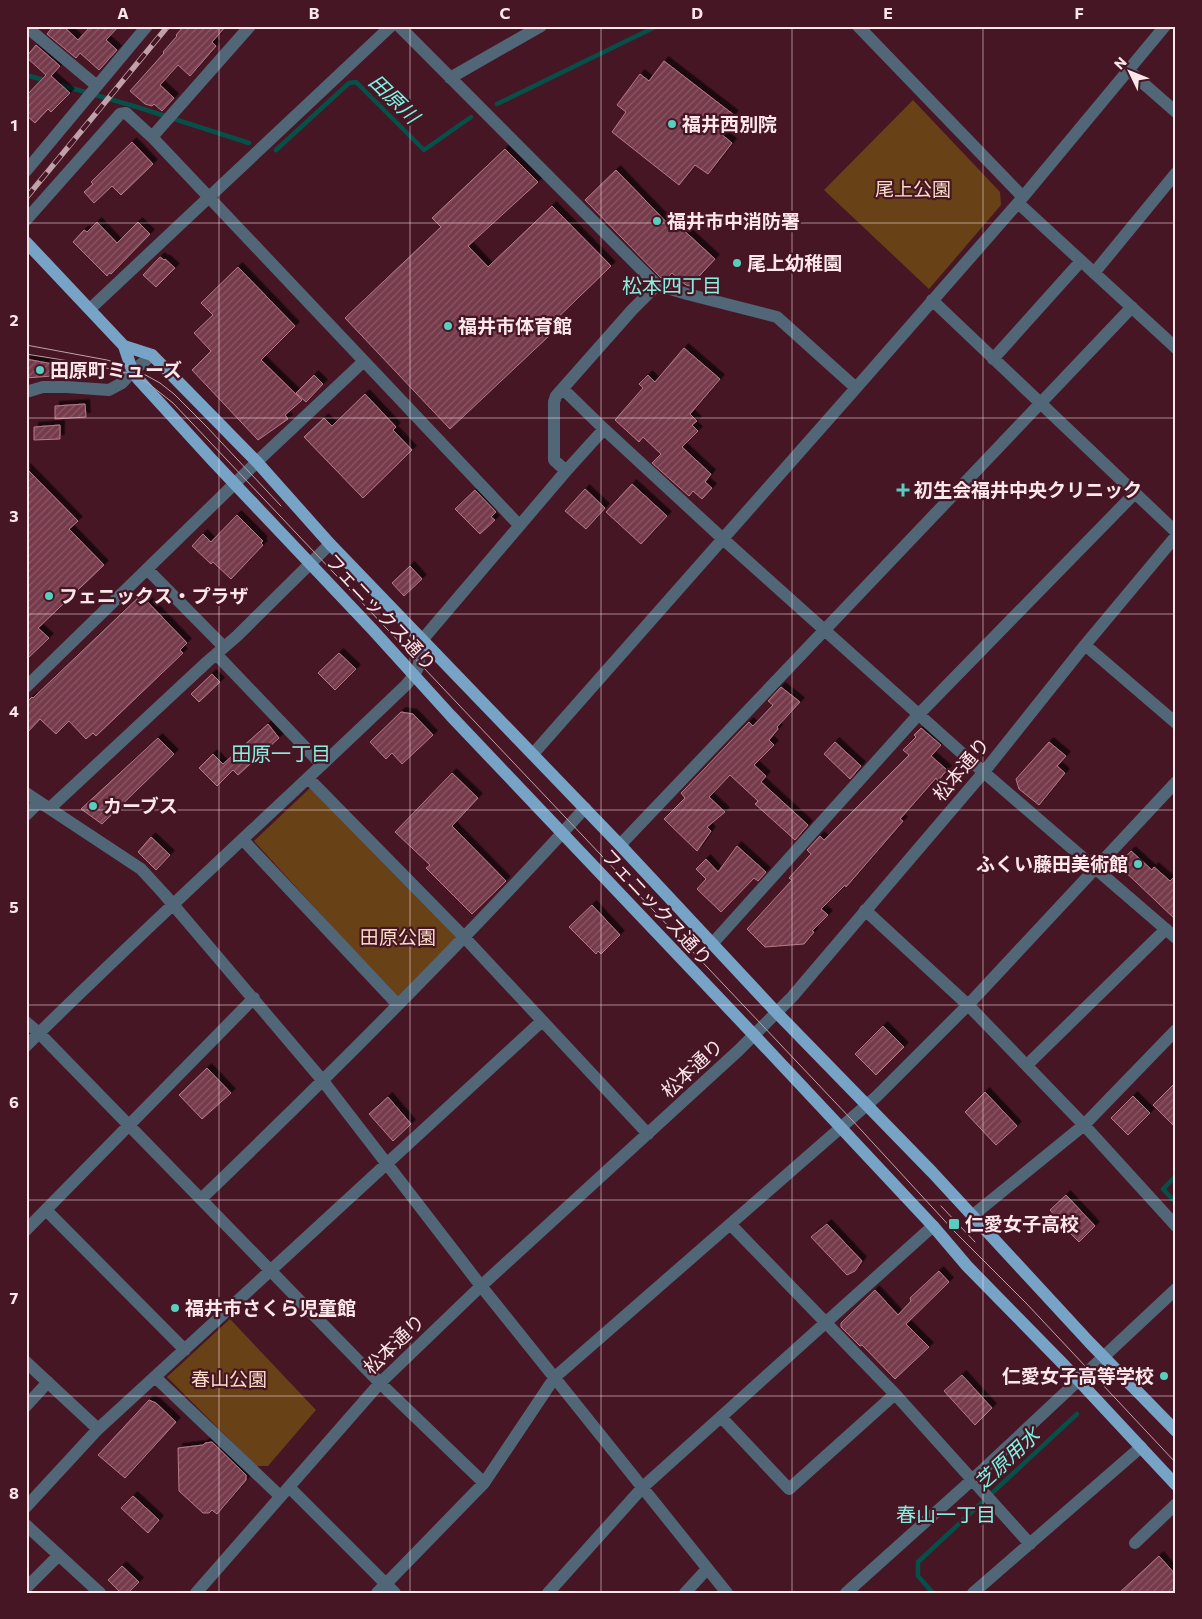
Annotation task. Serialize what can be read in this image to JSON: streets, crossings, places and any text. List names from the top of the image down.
{
  "streets": {
    "main road": ["フェニックス通り"],
    "street": ["松本通り"]
  },
  "crossings": [
    ["フェニックス通り", "松本通り"]
  ],
  "districts": ["松本四丁目", "田原一丁目", "春山一丁目"],
  "water": ["田原川", "芝原用水"],
  "parks": ["尾上公園", "田原公園", "春山公園"],
  "places": {
    "other": [
      "福井西別院",
      "福井市中消防署",
      "尾上幼稚園",
      "福井市体育館",
      "田原町ミューズ",
      "フェニックス・プラザ",
      "カーブス",
      "ふくい藤田美術館",
      "福井市さくら児童館",
      "仁愛女子高等学校"
    ],
    "health": ["初生会福井中央クリニック"],
    "transit": ["仁愛女子高校"]
  },
  "north": "top left",
  "grid": {
    "columns": [
      "A",
      "B",
      "C",
      "D",
      "E",
      "F"
    ],
    "rows": [
      "1",
      "2",
      "3",
      "4",
      "5",
      "6",
      "7",
      "8"
    ]
  }
}
